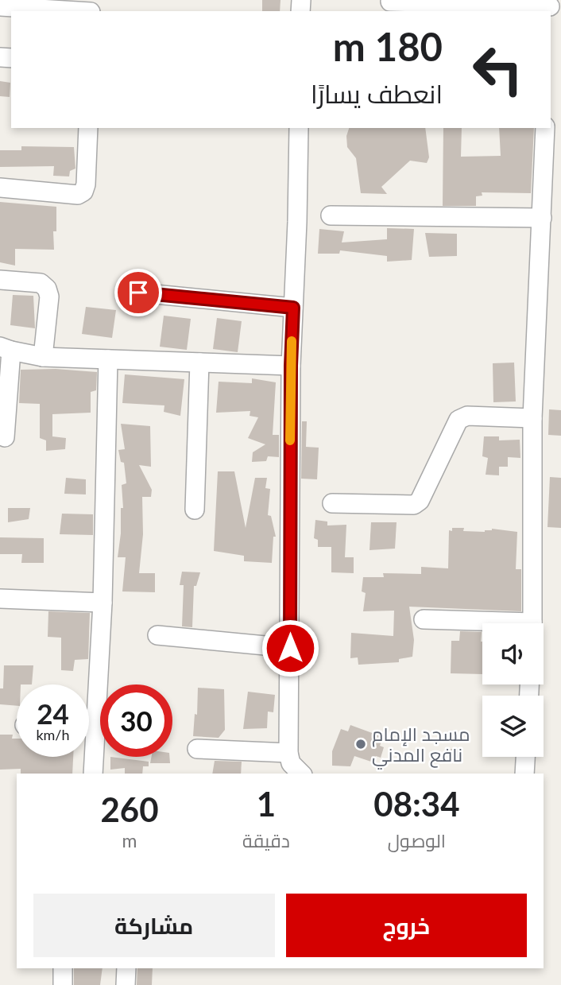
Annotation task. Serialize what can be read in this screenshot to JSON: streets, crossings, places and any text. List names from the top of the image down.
{
  "places": ["مسجد الإمام نافع المدني"],
  "page": {
    "turn": ["180 m", "انعطف يسارًا"],
    "speed": "24 km/h",
    "limit": "30",
    "eta": [
      "08:34",
      "الوصول",
      "1",
      "دقيقة",
      "260",
      "m"
    ],
    "buttons": ["خروج", "مشاركة"]
  }
}
